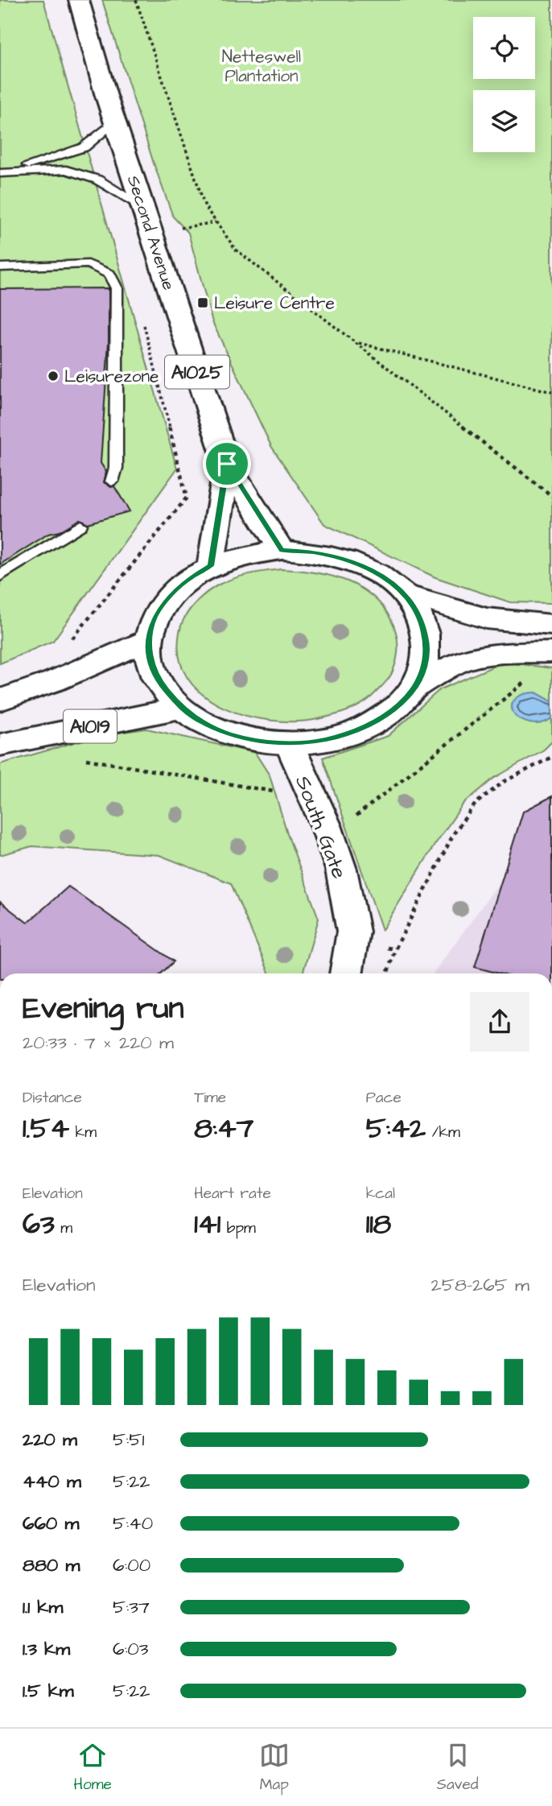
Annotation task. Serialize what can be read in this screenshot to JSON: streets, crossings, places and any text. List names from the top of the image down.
{
  "streets": {
    "main road": [
      "Second Avenue",
      "A1025",
      "A1019",
      "South Gate"
    ]
  },
  "parks": ["Netteswell Plantation"],
  "places": {
    "transit": ["Leisure Centre"],
    "other": ["Leisurezone"]
  },
  "page": {
    "heading": ["Evening run", "20:33 · 7 × 220 m"],
    "stats": [
      ["Distance", "1.54 km"],
      ["Time", "8:47"],
      ["Pace", "5:42 /km"],
      ["Elevation", "63 m"],
      ["Heart rate", "141 bpm"],
      ["kcal", "118"]
    ],
    "chart": ["Elevation", "258–265 m"],
    "list": [
      {
        "name": "220 m",
        "note": "5:51"
      },
      {
        "name": "440 m",
        "note": "5:22"
      },
      {
        "name": "660 m",
        "note": "5:40"
      },
      {
        "name": "880 m",
        "note": "6:00"
      },
      {
        "name": "1.1 km",
        "note": "5:37"
      },
      {
        "name": "1.3 km",
        "note": "6:03"
      },
      {
        "name": "1.5 km",
        "note": "5:22"
      }
    ],
    "tabs": ["Home", "Map", "Saved"]
  }
}
